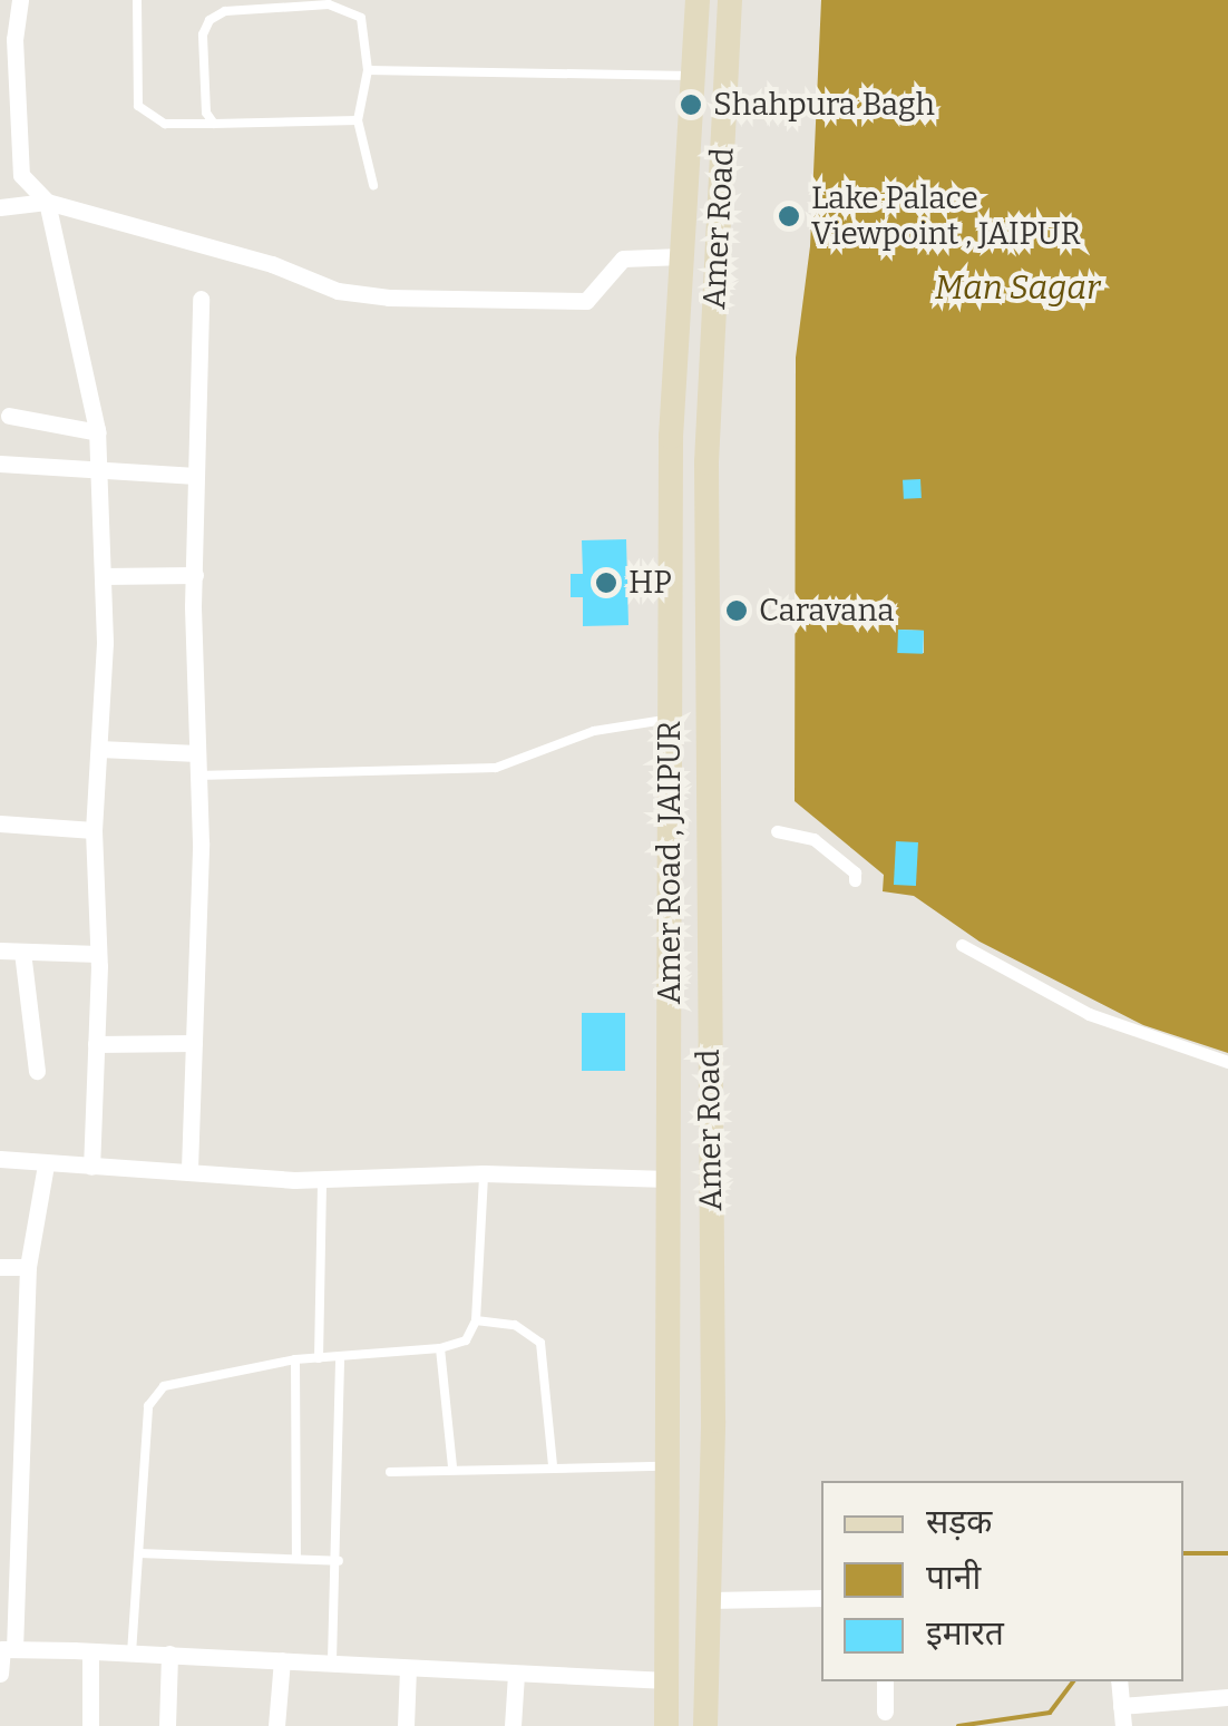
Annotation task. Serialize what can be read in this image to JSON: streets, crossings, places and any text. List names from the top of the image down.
{
  "streets": {
    "main road": ["Amer Road", "Amer Road , JAIPUR"]
  },
  "water": ["Man Sagar"],
  "places": [
    "Shahpura Bagh",
    "Lake Palace Viewpoint , JAIPUR",
    "HP",
    "Caravana"
  ],
  "legend": ["सड़क", "पानी", "इमारत"]
}
